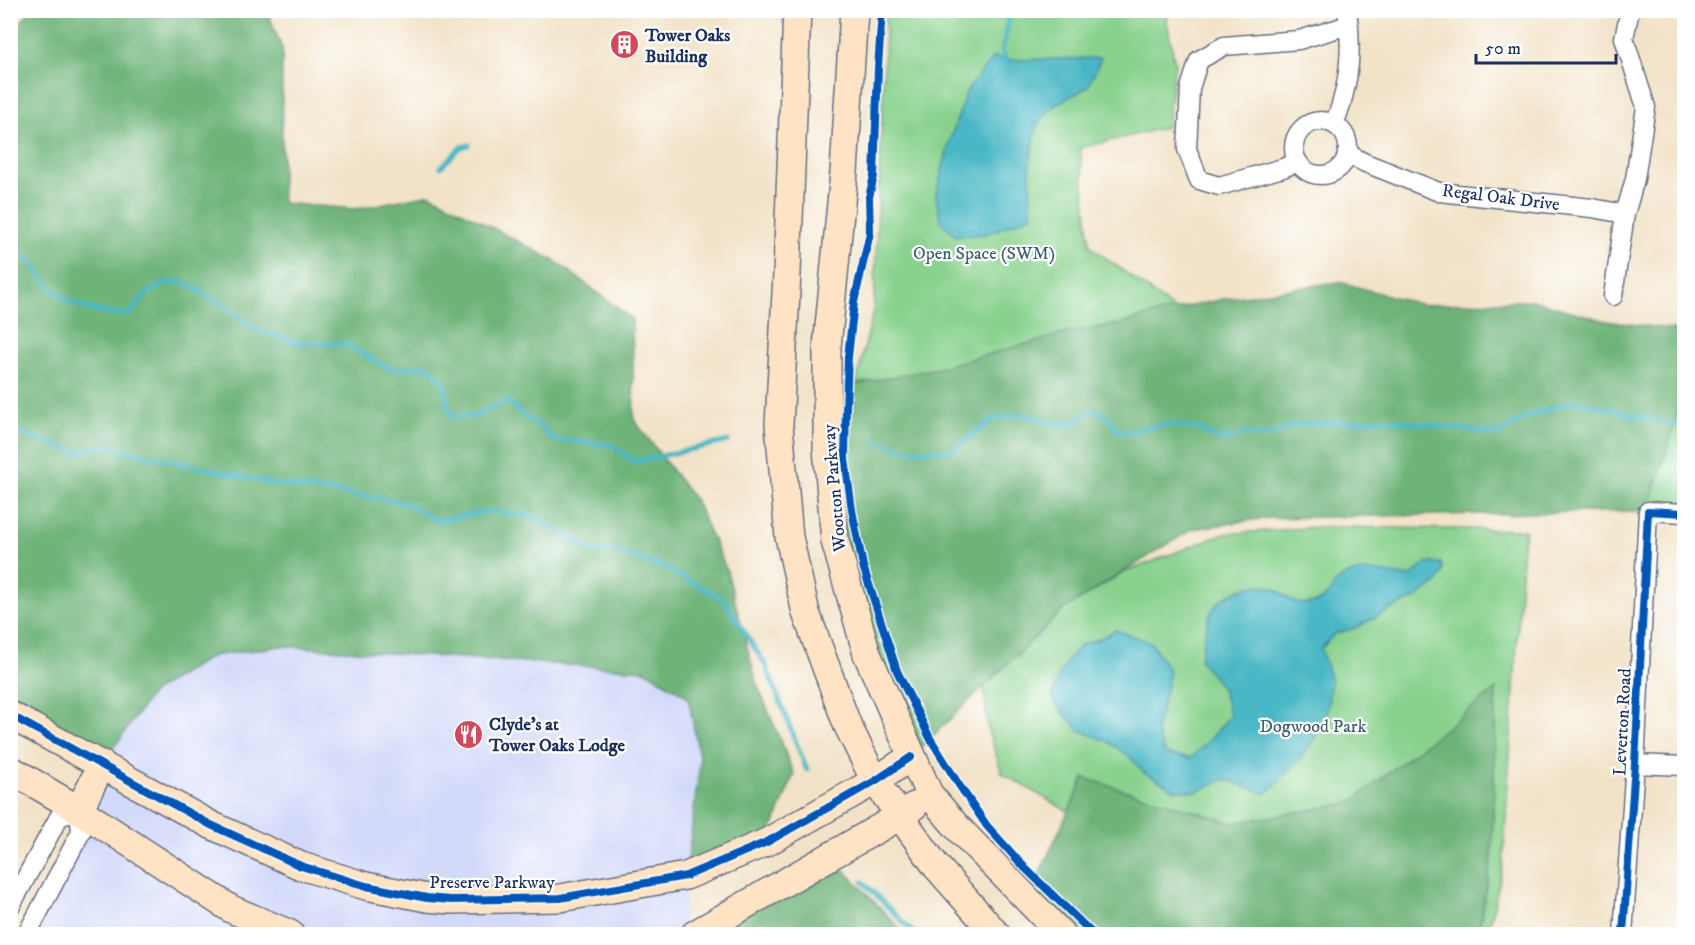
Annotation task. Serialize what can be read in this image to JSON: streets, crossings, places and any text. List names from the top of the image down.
{
  "streets": {
    "main road": ["Wootton Parkway", "Preserve Parkway"],
    "street": ["Regal Oak Drive", "Leverton Road"]
  },
  "crossings": [
    ["Wootton Parkway", "Preserve Parkway"]
  ],
  "parks": ["Open Space (SWM)", "Dogwood Park"],
  "places": {
    "building": ["Tower Oaks Building"],
    "restaurant": ["Clyde's at Tower Oaks Lodge"]
  },
  "scale_bar": "50 m"
}
